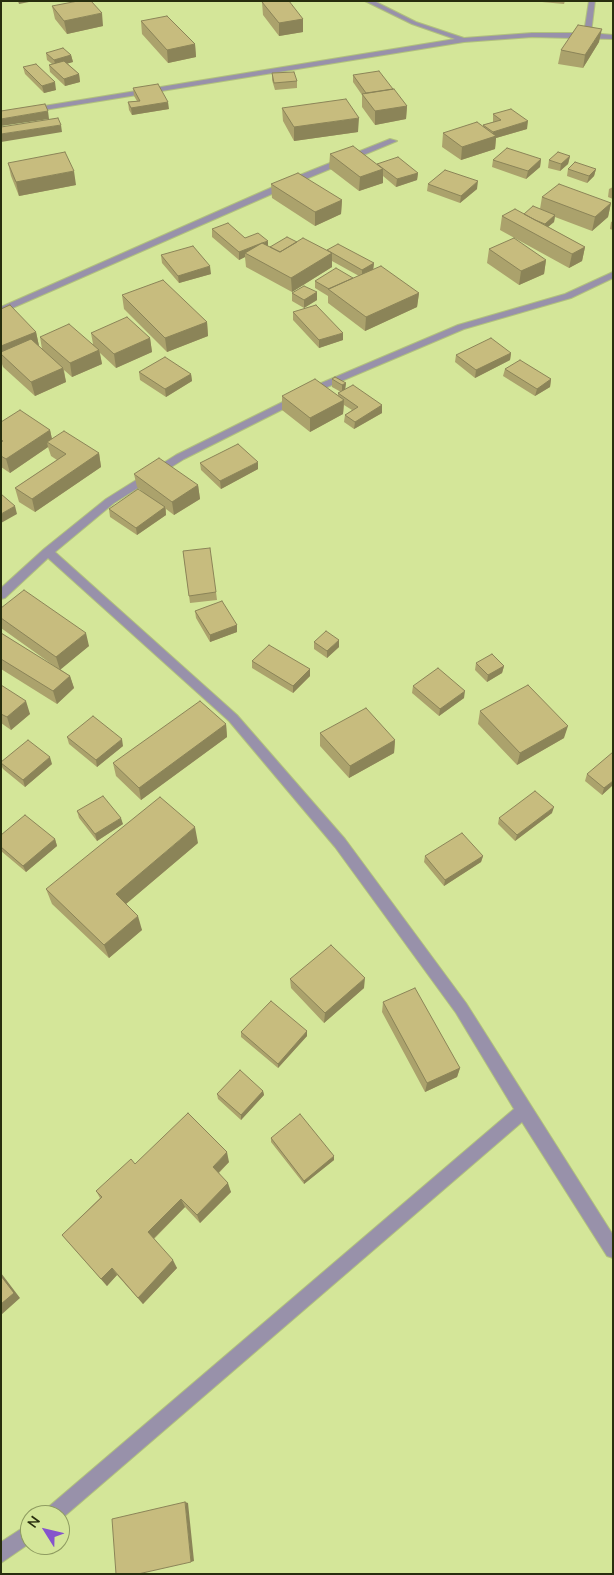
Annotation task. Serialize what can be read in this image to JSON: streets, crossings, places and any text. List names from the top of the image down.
{
  "north": "top left"
}
